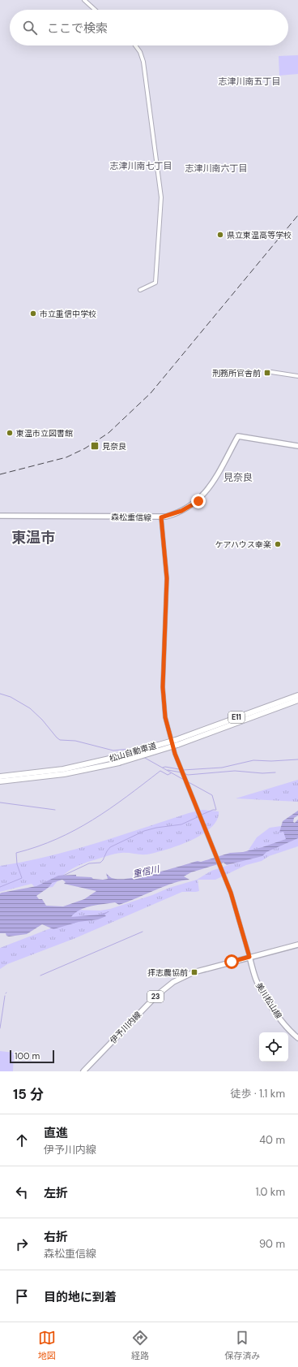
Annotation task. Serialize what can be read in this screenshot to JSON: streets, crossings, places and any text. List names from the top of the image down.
{
  "streets": {
    "highway": ["E11", "松山自動車道"],
    "main road": [
      "森松重信線",
      "23",
      "美川松山線",
      "伊予川内線"
    ]
  },
  "crossings": [
    ["美川松山線", "伊予川内線"]
  ],
  "districts": [
    "志津川南五丁目",
    "志津川南七丁目",
    "志津川南六丁目",
    "見奈良",
    "東温市"
  ],
  "water": ["重信川"],
  "places": {
    "other": [
      "県立東温高等学校",
      "市立重信中学校",
      "東温市立図書館",
      "ケアハウス幸楽"
    ],
    "transit": ["刑務所官舎前", "見奈良", "拝志農協前"]
  },
  "scale_bar": "100 m",
  "page": {
    "search": "ここで検索",
    "scale": "100 m",
    "heading": ["15 分", "徒歩 · 1.1 km"],
    "list": [
      ["直進", "伊予川内線", "40 m"],
      ["左折", "1.0 km"],
      ["右折", "森松重信線", "90 m"],
      "目的地に到着"
    ],
    "nav": ["地図", "経路", "保存済み"]
  }
}
